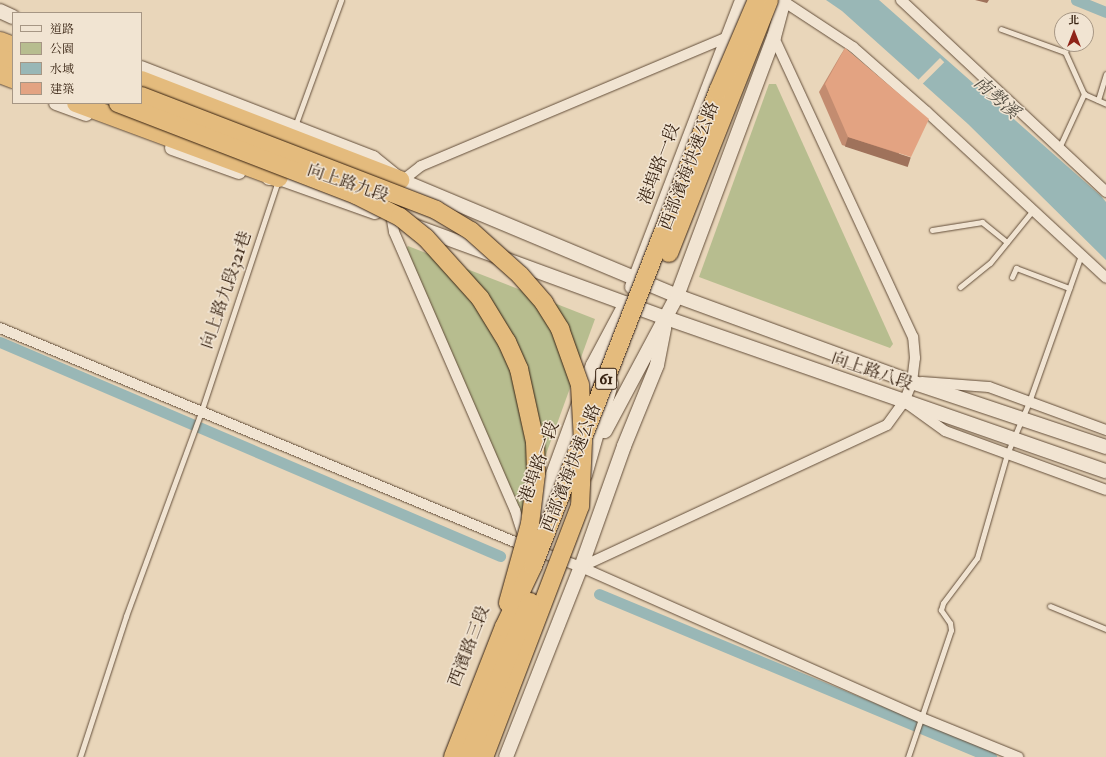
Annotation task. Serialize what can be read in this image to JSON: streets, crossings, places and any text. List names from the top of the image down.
{
  "streets": {
    "highway": ["西部濱海快速公路", "61"],
    "main road": [
      "港埠路一段",
      "向上路九段",
      "向上路八段",
      "西濱路三段"
    ],
    "lane": ["向上路九段321巷"]
  },
  "crossings": [
    ["港埠路一段", "西部濱海快速公路"],
    ["港埠路一段", "向上路九段"],
    ["港埠路一段", "向上路八段"],
    ["港埠路一段", "西濱路三段"],
    ["向上路九段", "向上路九段321巷"],
    ["向上路九段", "向上路八段"]
  ],
  "water": ["南勢溪"],
  "legend": [
    "道路",
    "公園",
    "水域",
    "建築"
  ],
  "north": "top"
}
